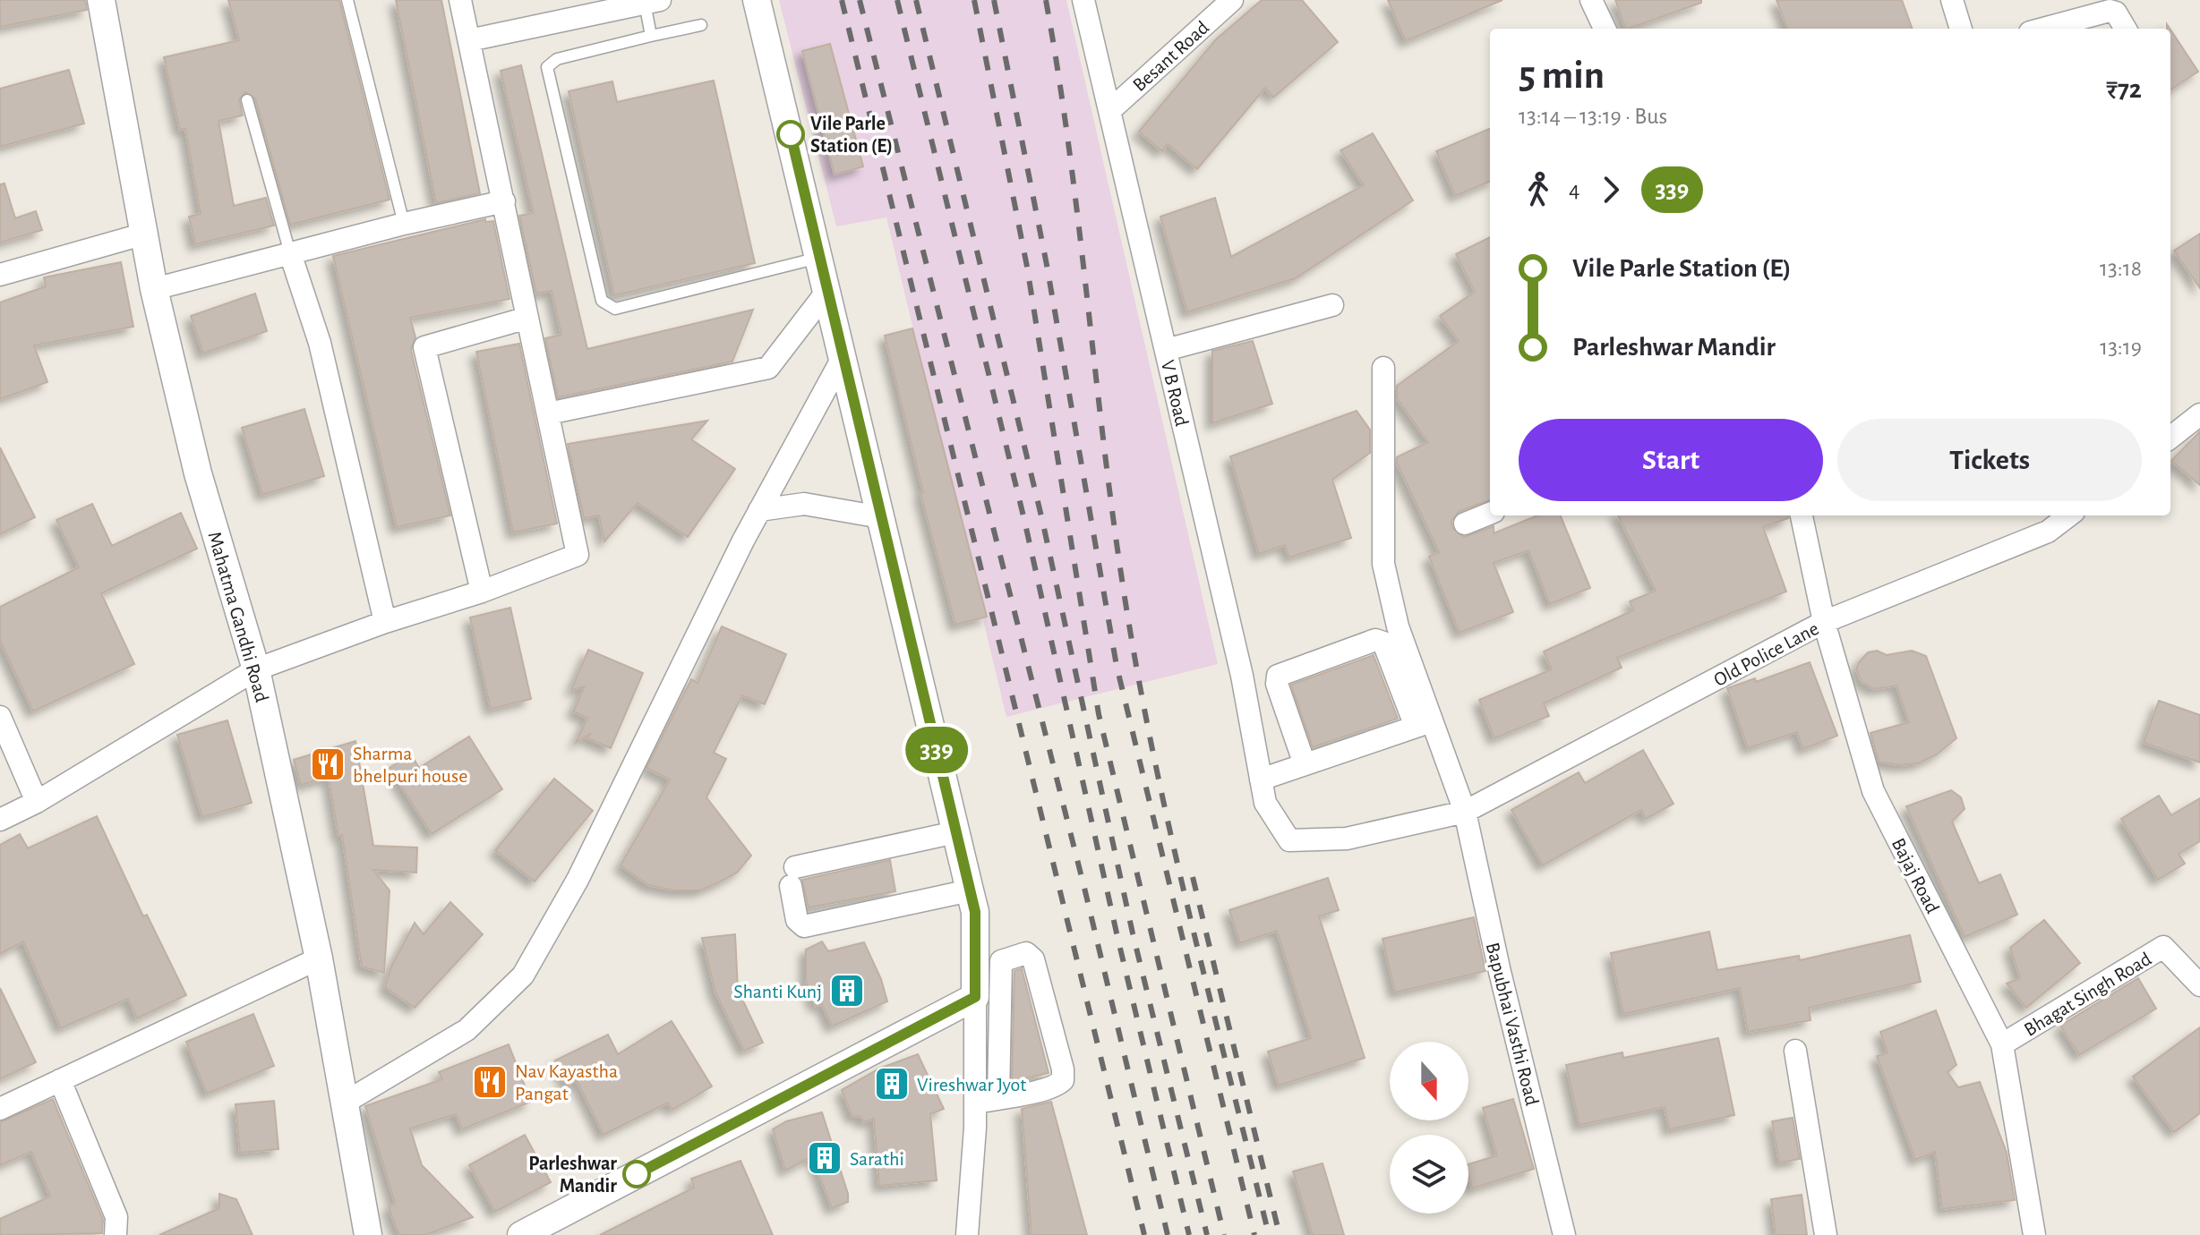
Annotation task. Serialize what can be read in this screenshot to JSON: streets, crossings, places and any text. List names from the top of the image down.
{
  "streets": {
    "street": [
      "Besant Road",
      "V B Road",
      "Mahatma Gandhi Road",
      "Old Police Lane",
      "Bajaj Road",
      "Bhagat Singh Road",
      "Bapubhai Vasthi Road"
    ]
  },
  "crossings": [
    ["Besant Road", "V B Road"],
    ["V B Road", "Old Police Lane"],
    ["Old Police Lane", "Bajaj Road"],
    ["Old Police Lane", "Bapubhai Vasthi Road"],
    ["Bajaj Road", "Bhagat Singh Road"]
  ],
  "places": {
    "other": ["Vile Parle Station (E)", "Parleshwar Mandir"],
    "restaurant": ["Sharma bhelpuri house", "Nav Kayastha Pangat"],
    "building": ["Shanti Kunj", "Vireshwar Jyot", "Sarathi"]
  },
  "lines": ["bus line 339"],
  "north": "bottom",
  "page": {
    "on_map": "339",
    "heading": ["5 min", "13:14 – 13:19 · Bus", "₹72"],
    "legs": ["4", "339"],
    "list": [
      {
        "name": "Vile Parle Station (E)",
        "value": "13:18"
      },
      {
        "name": "Parleshwar Mandir",
        "value": "13:19"
      }
    ],
    "buttons": ["Start", "Tickets"]
  }
}
